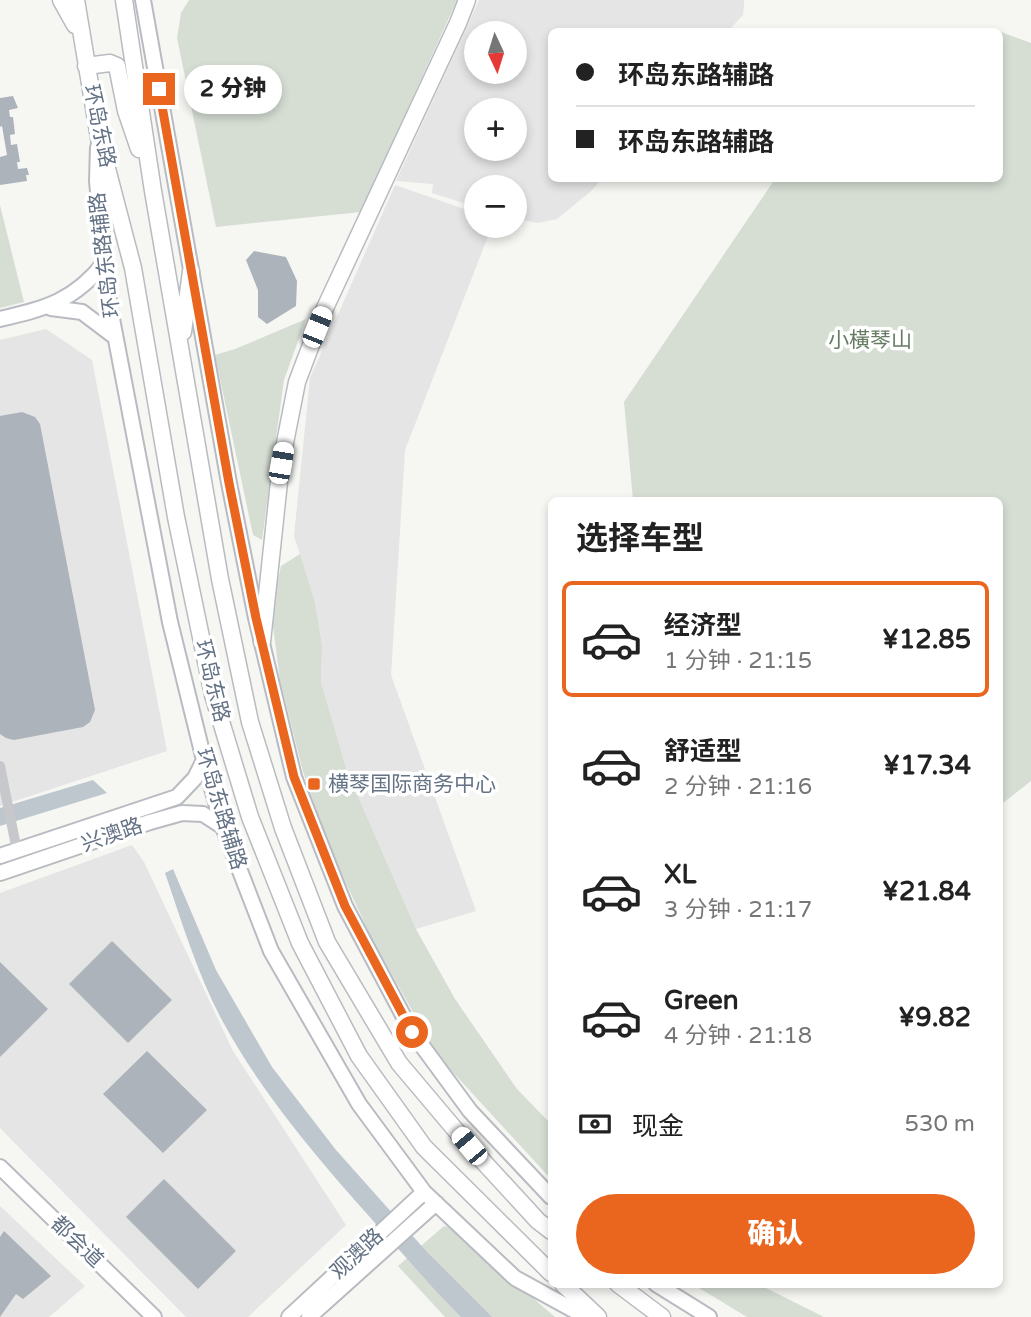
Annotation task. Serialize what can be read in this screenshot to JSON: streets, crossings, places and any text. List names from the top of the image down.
{
  "streets": {
    "main road": [
      "环岛东路",
      "环岛东路辅路",
      "兴澳路",
      "都会道",
      "观澳路"
    ]
  },
  "crossings": [
    ["环岛东路", "环岛东路辅路"],
    ["环岛东路辅路", "兴澳路"],
    ["环岛东路辅路", "观澳路"]
  ],
  "parks": ["小橫琴山"],
  "places": {
    "transit": ["横琴国际商务中心"]
  },
  "north": "bottom",
  "page": {
    "map_buttons": ["+", "−"],
    "banner": ["环岛东路辅路", "环岛东路辅路"],
    "bubble": "2 分钟",
    "heading": "选择车型",
    "list": [
      {
        "name": "经济型",
        "note": "1 分钟 · 21:15",
        "value": "¥12.85"
      },
      {
        "name": "舒适型",
        "note": "2 分钟 · 21:16",
        "value": "¥17.34"
      },
      {
        "name": "XL",
        "note": "3 分钟 · 21:17",
        "value": "¥21.84"
      },
      {
        "name": "Green",
        "note": "4 分钟 · 21:18",
        "value": "¥9.82"
      }
    ],
    "pay": ["现金", "530 m"],
    "buttons": "确认"
  }
}
